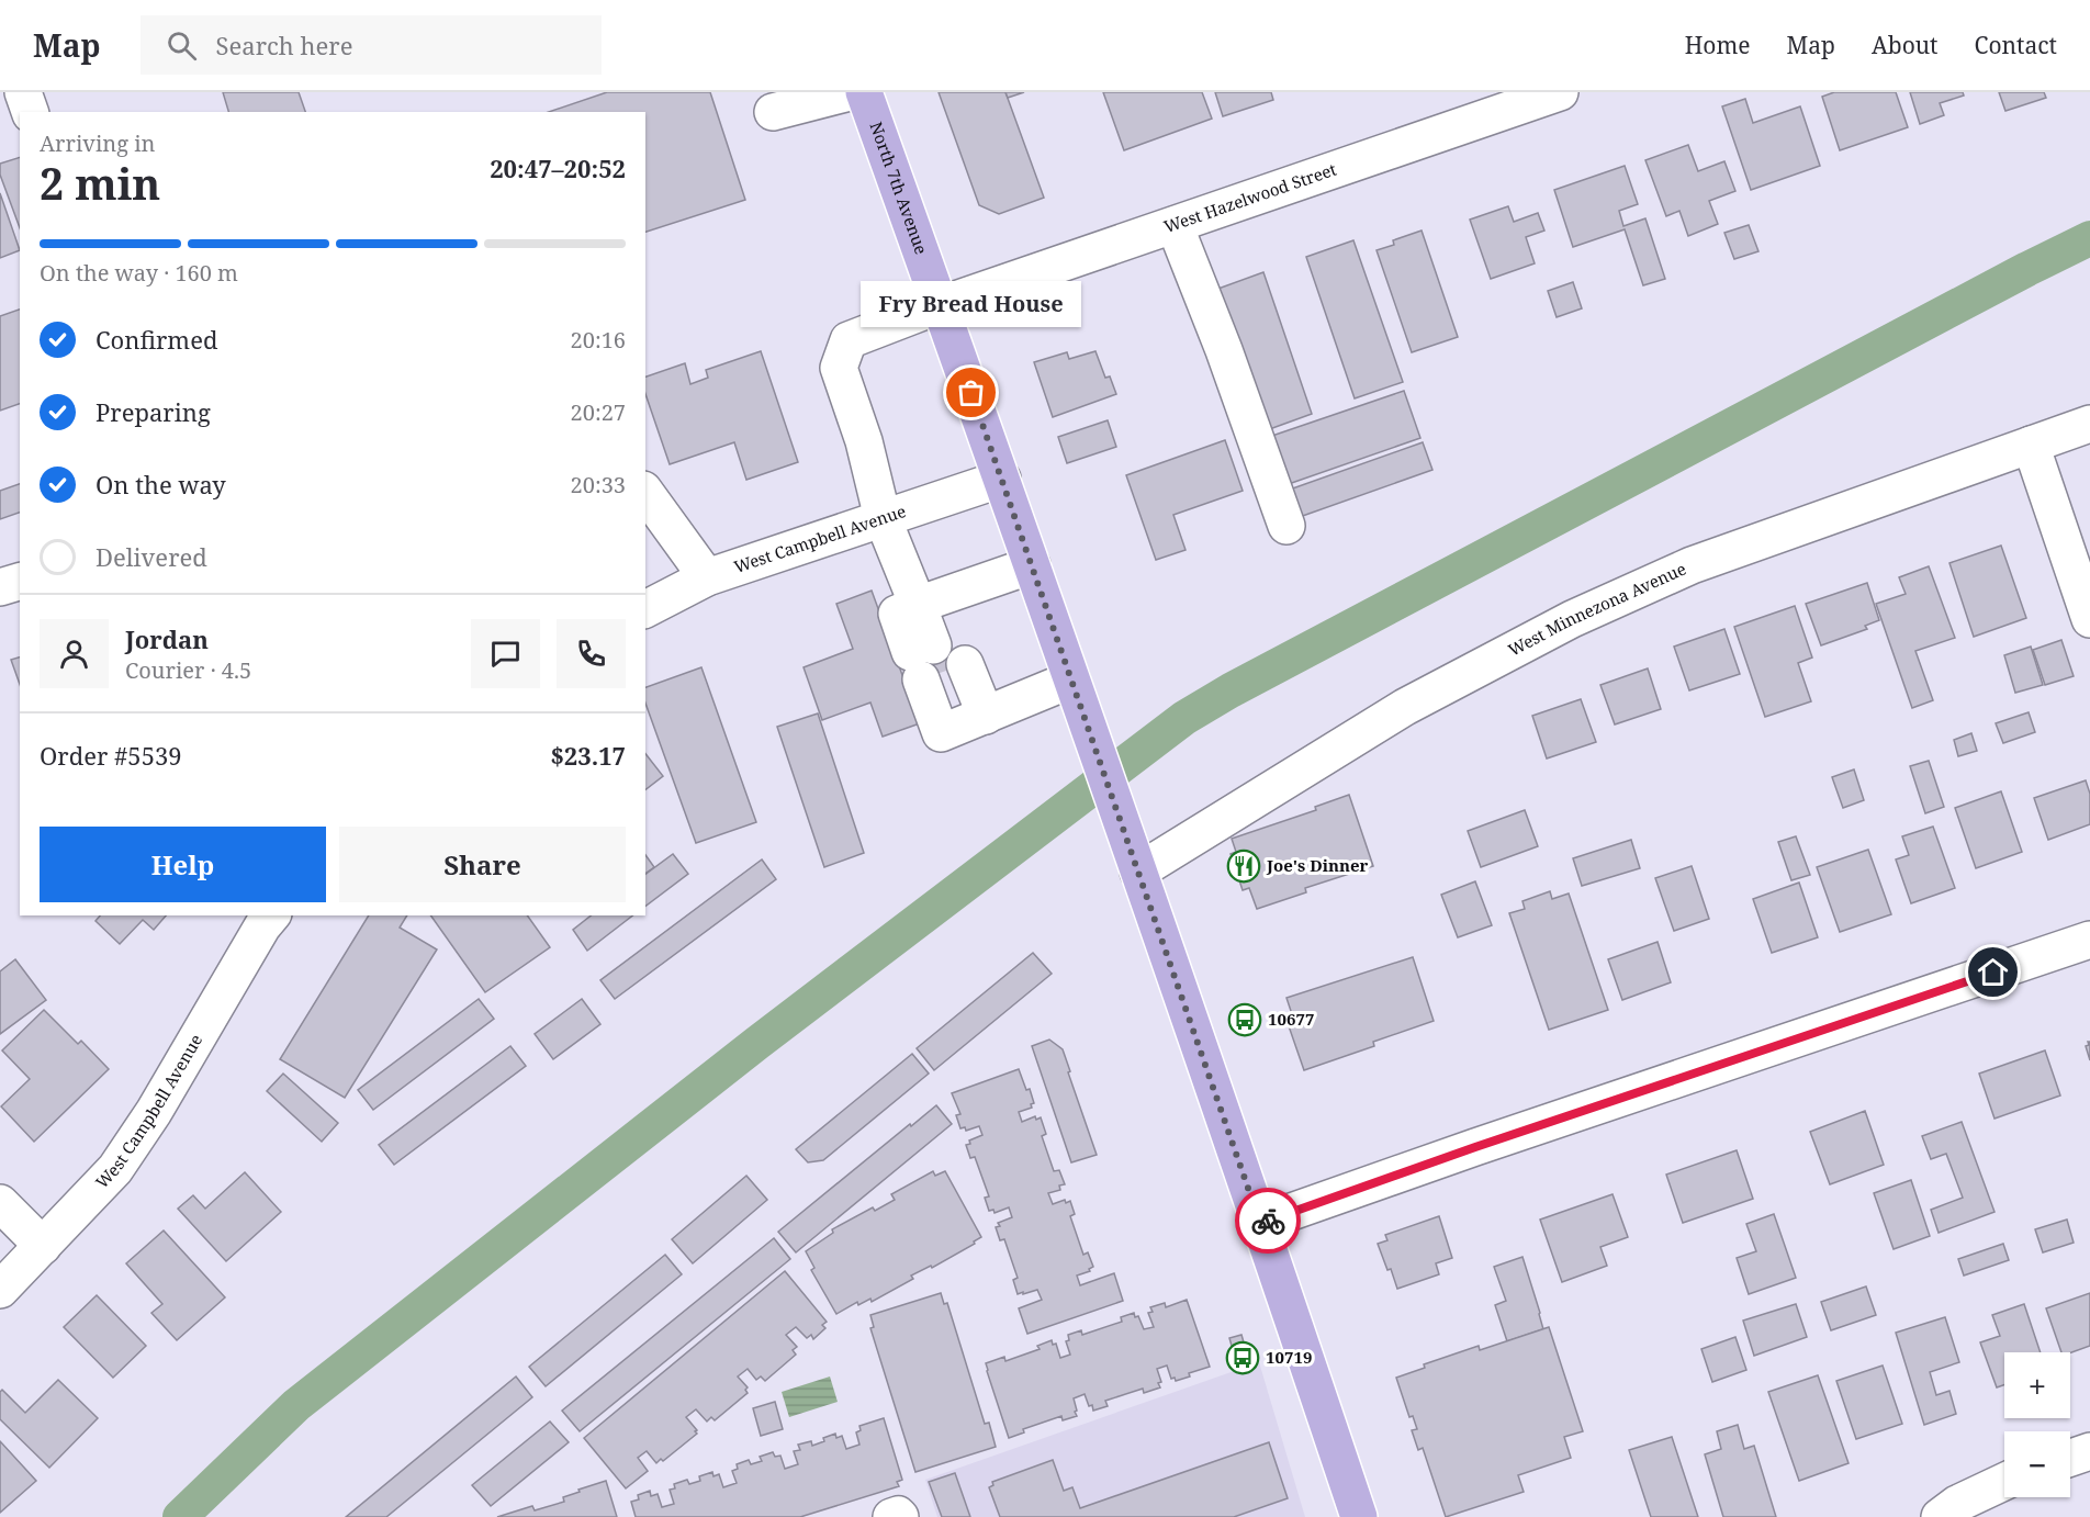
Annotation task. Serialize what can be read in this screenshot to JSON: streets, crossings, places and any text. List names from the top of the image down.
{
  "streets": {
    "main road": ["North 7th Avenue"],
    "street": ["West Hazelwood Street", "West Campbell Avenue", "West Minnezona Avenue"]
  },
  "crossings": [
    ["North 7th Avenue", "West Hazelwood Street"],
    ["North 7th Avenue", "West Campbell Avenue"],
    ["North 7th Avenue", "West Minnezona Avenue"],
    ["West Hazelwood Street", "West Campbell Avenue"]
  ],
  "places": {
    "other": ["Fry Bread House"],
    "restaurant": ["Joe's Dinner"],
    "bus stop": ["10677", "10719"]
  },
  "page": {
    "header": "Map",
    "search": "Search here",
    "nav": [
      "Home",
      "Map",
      "About",
      "Contact"
    ],
    "heading": ["2 min", "Arriving in", "20:47–20:52"],
    "panel": [
      "Jordan",
      "Courier · 4.5",
      "Order #5539",
      "$23.17"
    ],
    "bar": "On the way · 160 m",
    "bubble": "Fry Bread House",
    "list": [
      ["Confirmed", "20:16"],
      ["Preparing", "20:27"],
      ["On the way", "20:33"],
      "Delivered"
    ],
    "buttons": ["Help", "Share"],
    "map_buttons": ["+", "−"]
  }
}
